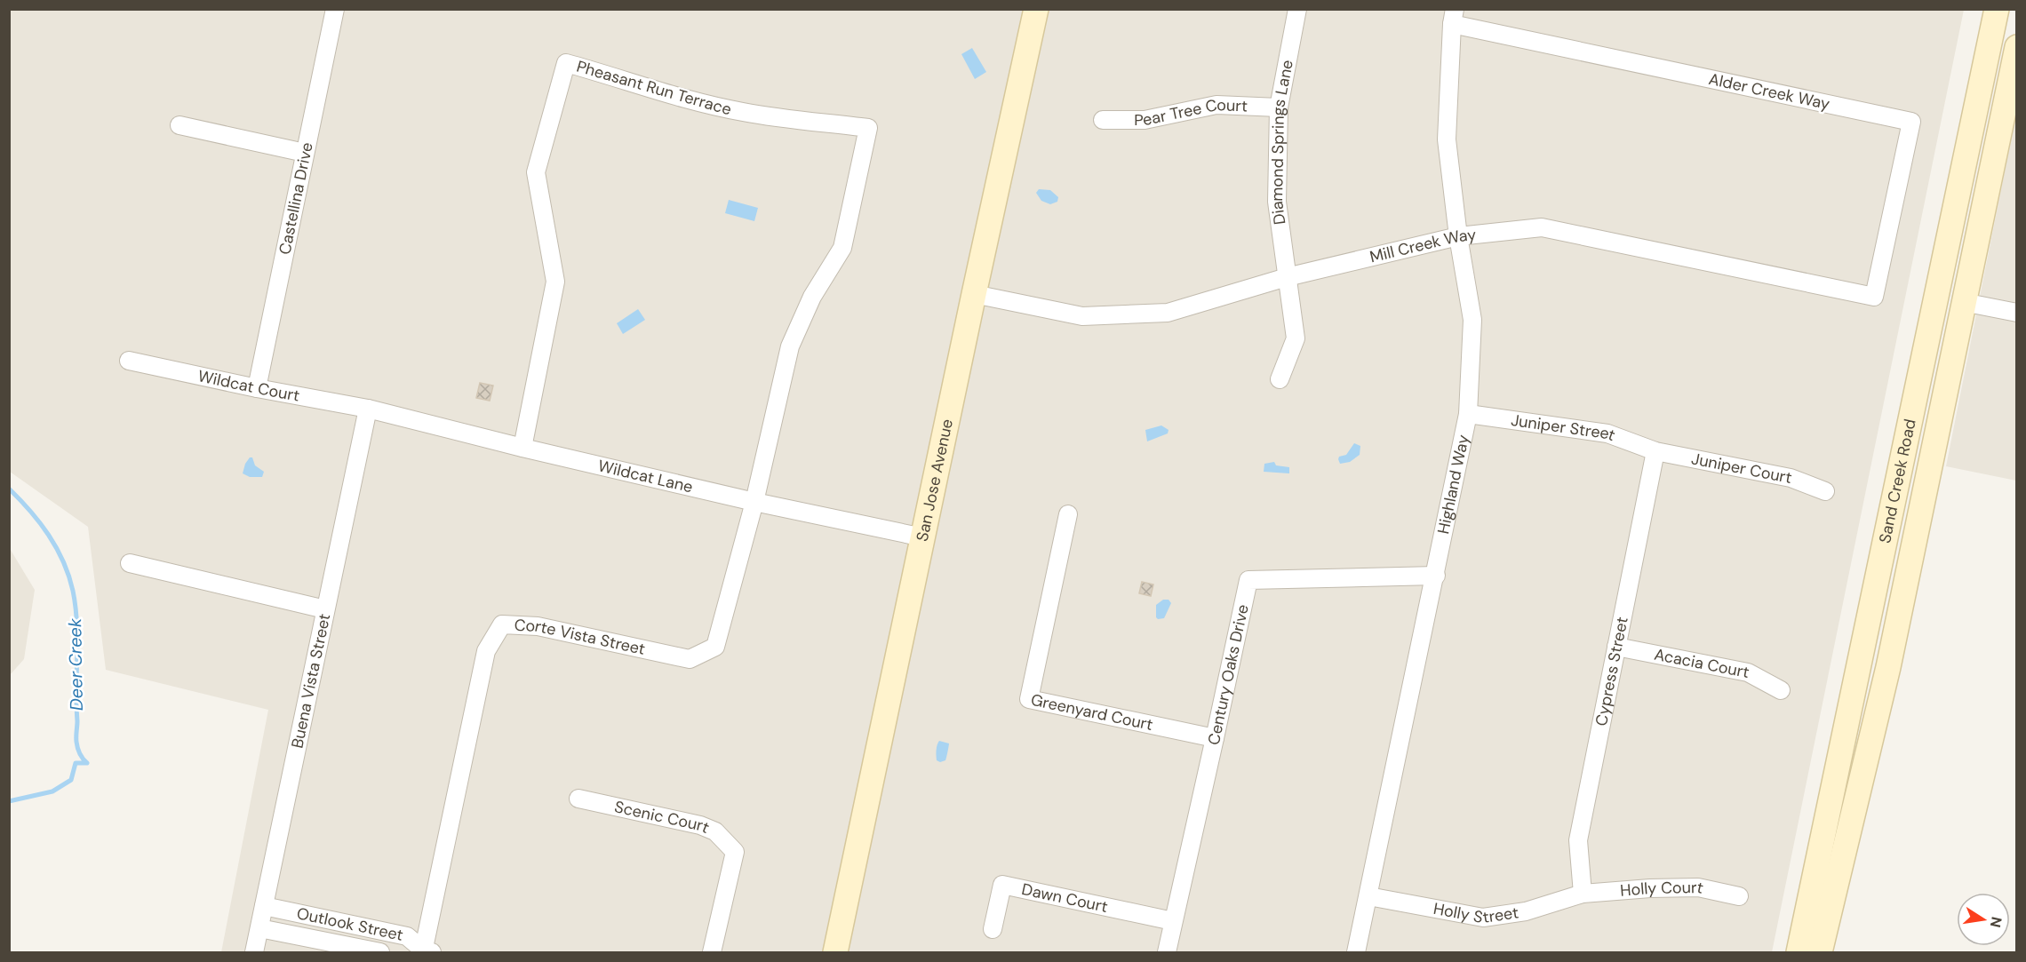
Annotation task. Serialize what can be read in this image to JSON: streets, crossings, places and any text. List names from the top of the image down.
{
  "streets": {
    "main road": ["San Jose Avenue", "Sand Creek Road"],
    "street": [
      "Pheasant Run Terrace",
      "Alder Creek Way",
      "Pear Tree Court",
      "Diamond Springs Lane",
      "Castellina Drive",
      "Mill Creek Way",
      "Wildcat Court",
      "Juniper Street",
      "Juniper Court",
      "Wildcat Lane",
      "Highland Way",
      "Corte Vista Street",
      "Acacia Court",
      "Cypress Street",
      "Century Oaks Drive",
      "Buena Vista Street",
      "Greenyard Court",
      "Scenic Court",
      "Holly Court",
      "Dawn Court",
      "Holly Street",
      "Outlook Street"
    ]
  },
  "crossings": [
    ["Pheasant Run Terrace", "Wildcat Lane"],
    ["Pheasant Run Terrace", "Corte Vista Street"],
    ["Alder Creek Way", "Mill Creek Way"],
    ["Alder Creek Way", "Highland Way"],
    ["Pear Tree Court", "Diamond Springs Lane"],
    ["Diamond Springs Lane", "Mill Creek Way"],
    ["Castellina Drive", "Wildcat Court"],
    ["Mill Creek Way", "San Jose Avenue"],
    ["Mill Creek Way", "Highland Way"],
    ["Wildcat Court", "Wildcat Lane"],
    ["Wildcat Court", "Buena Vista Street"],
    ["Juniper Street", "Juniper Court"],
    ["Juniper Street", "Highland Way"],
    ["Juniper Street", "Cypress Street"],
    ["Juniper Court", "Cypress Street"],
    ["Wildcat Lane", "San Jose Avenue"],
    ["Wildcat Lane", "Corte Vista Street"],
    ["Wildcat Lane", "Buena Vista Street"],
    ["Highland Way", "Century Oaks Drive"],
    ["Highland Way", "Holly Street"],
    ["Corte Vista Street", "Outlook Street"],
    ["Acacia Court", "Cypress Street"],
    ["Cypress Street", "Holly Court"],
    ["Cypress Street", "Holly Street"],
    ["Century Oaks Drive", "Greenyard Court"],
    ["Century Oaks Drive", "Dawn Court"],
    ["Buena Vista Street", "Outlook Street"],
    ["Holly Court", "Holly Street"]
  ],
  "water": ["Deer Creek"],
  "north": "right"
}
